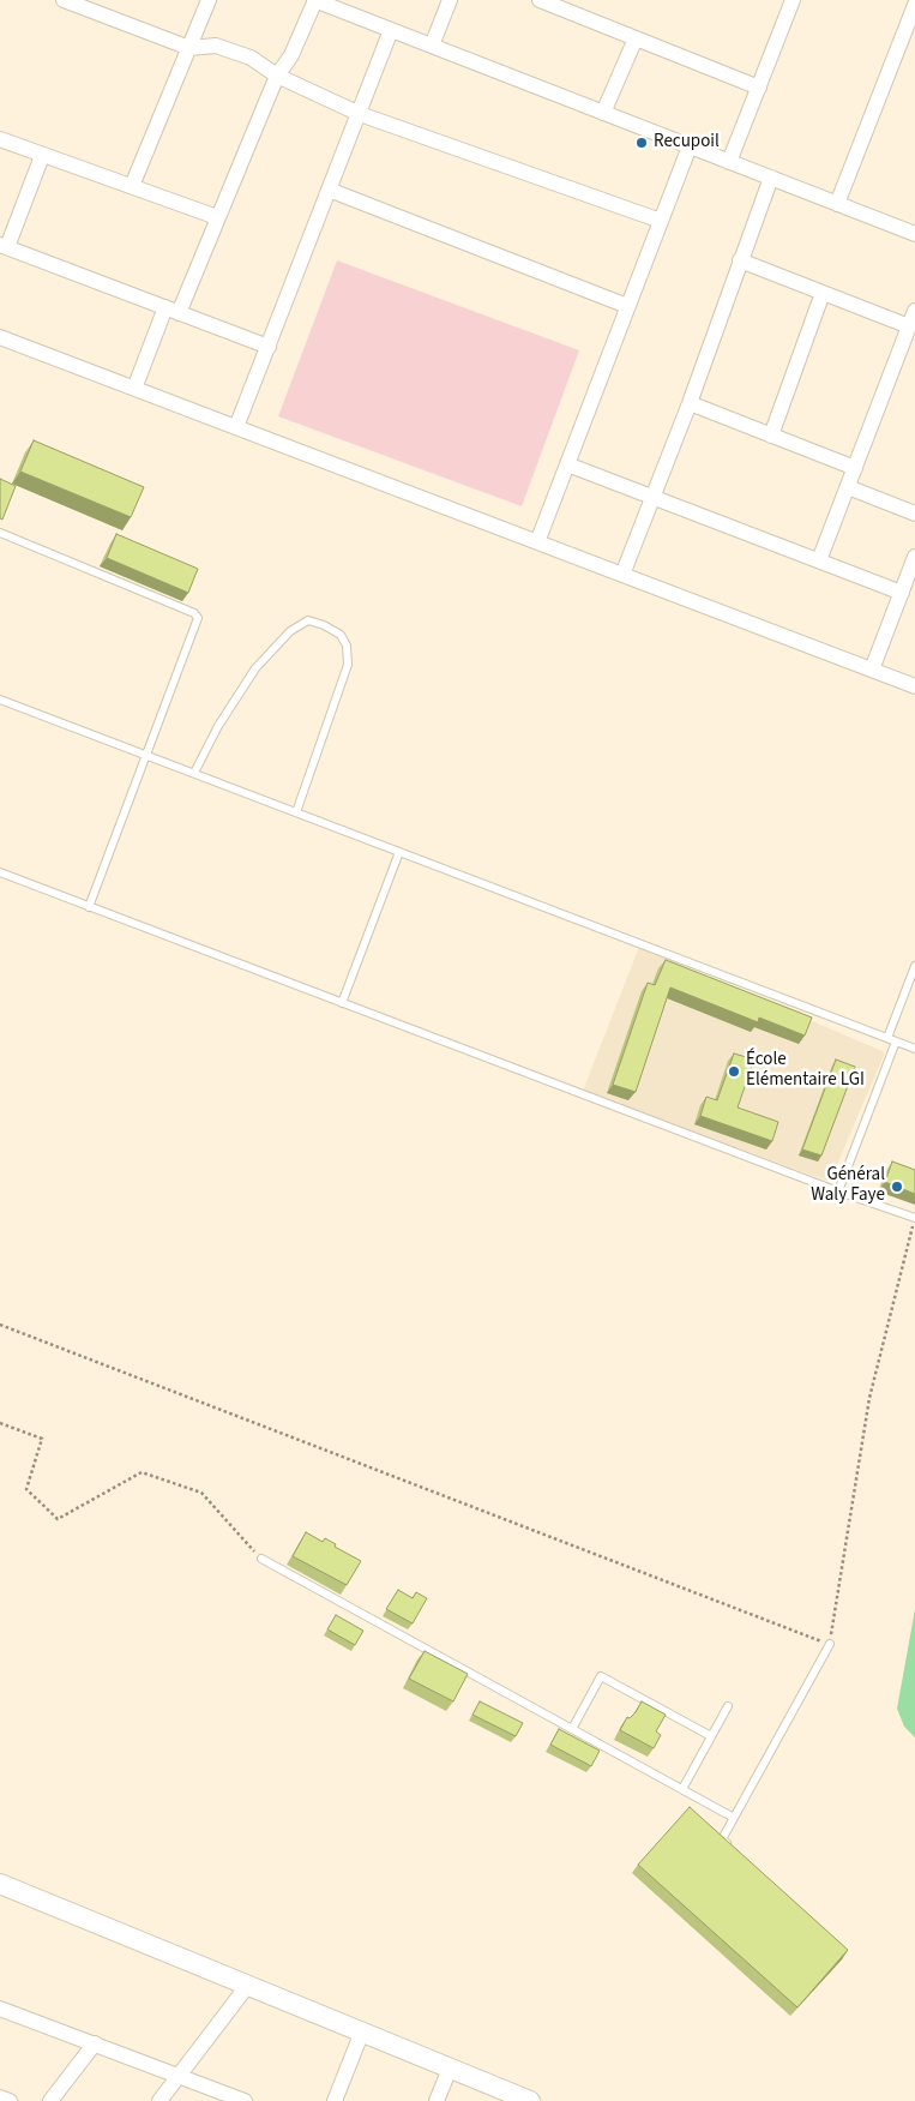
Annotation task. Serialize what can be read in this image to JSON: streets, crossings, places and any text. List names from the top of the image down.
{
  "places": ["Recupoil", "École Elémentaire LGI", "Général Waly Faye"]
}
